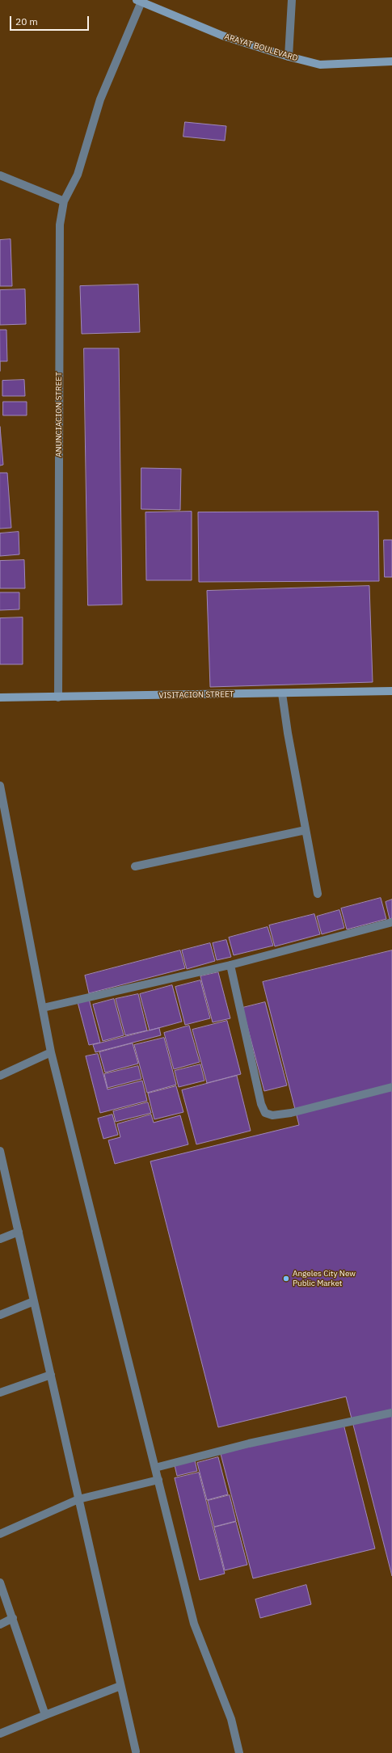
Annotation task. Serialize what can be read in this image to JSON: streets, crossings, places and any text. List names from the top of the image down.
{
  "streets": {
    "street": ["ARAYAT BOULEVARD", "ANUNCIACION STREET", "VISITACION STREET"]
  },
  "crossings": [
    ["ARAYAT BOULEVARD", "ANUNCIACION STREET"],
    ["ANUNCIACION STREET", "VISITACION STREET"]
  ],
  "places": ["Angeles City New Public Market"],
  "scale_bar": "20 m"
}
